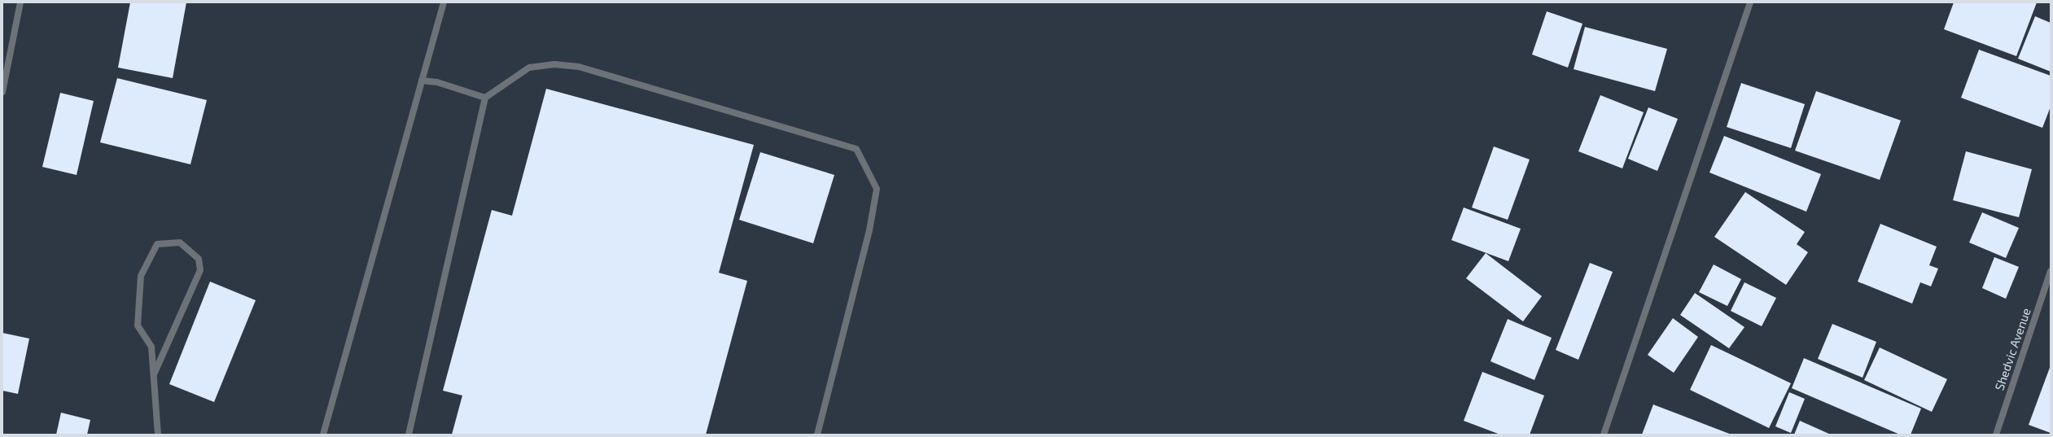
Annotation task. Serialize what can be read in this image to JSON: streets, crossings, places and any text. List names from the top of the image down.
{
  "streets": {
    "street": ["Shedvic Avenue"]
  }
}
